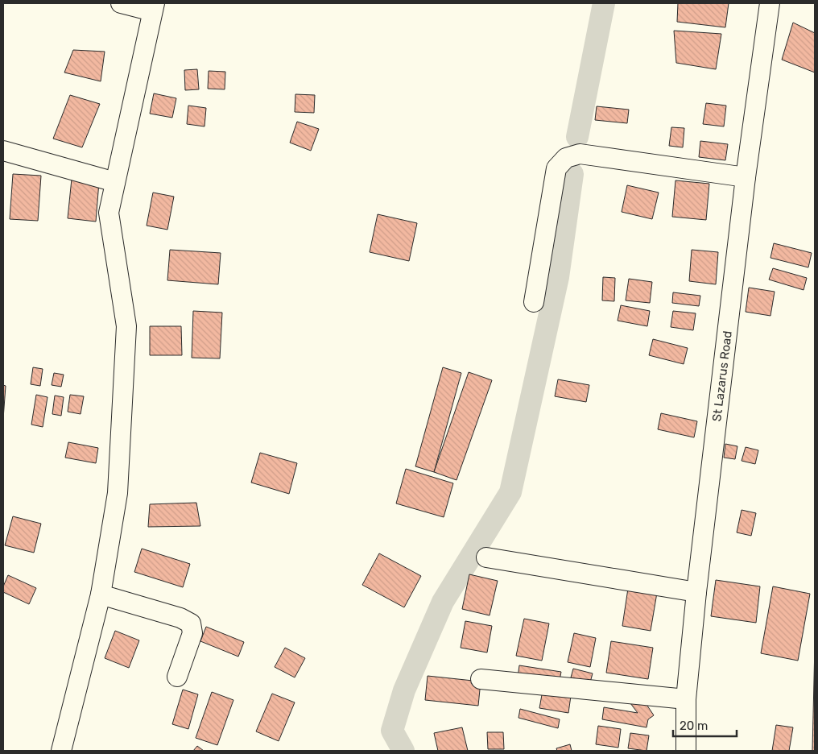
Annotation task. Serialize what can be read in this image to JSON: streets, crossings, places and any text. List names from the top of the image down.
{
  "streets": {
    "street": ["St Lazarus Road"]
  },
  "scale_bar": "20 m"
}
